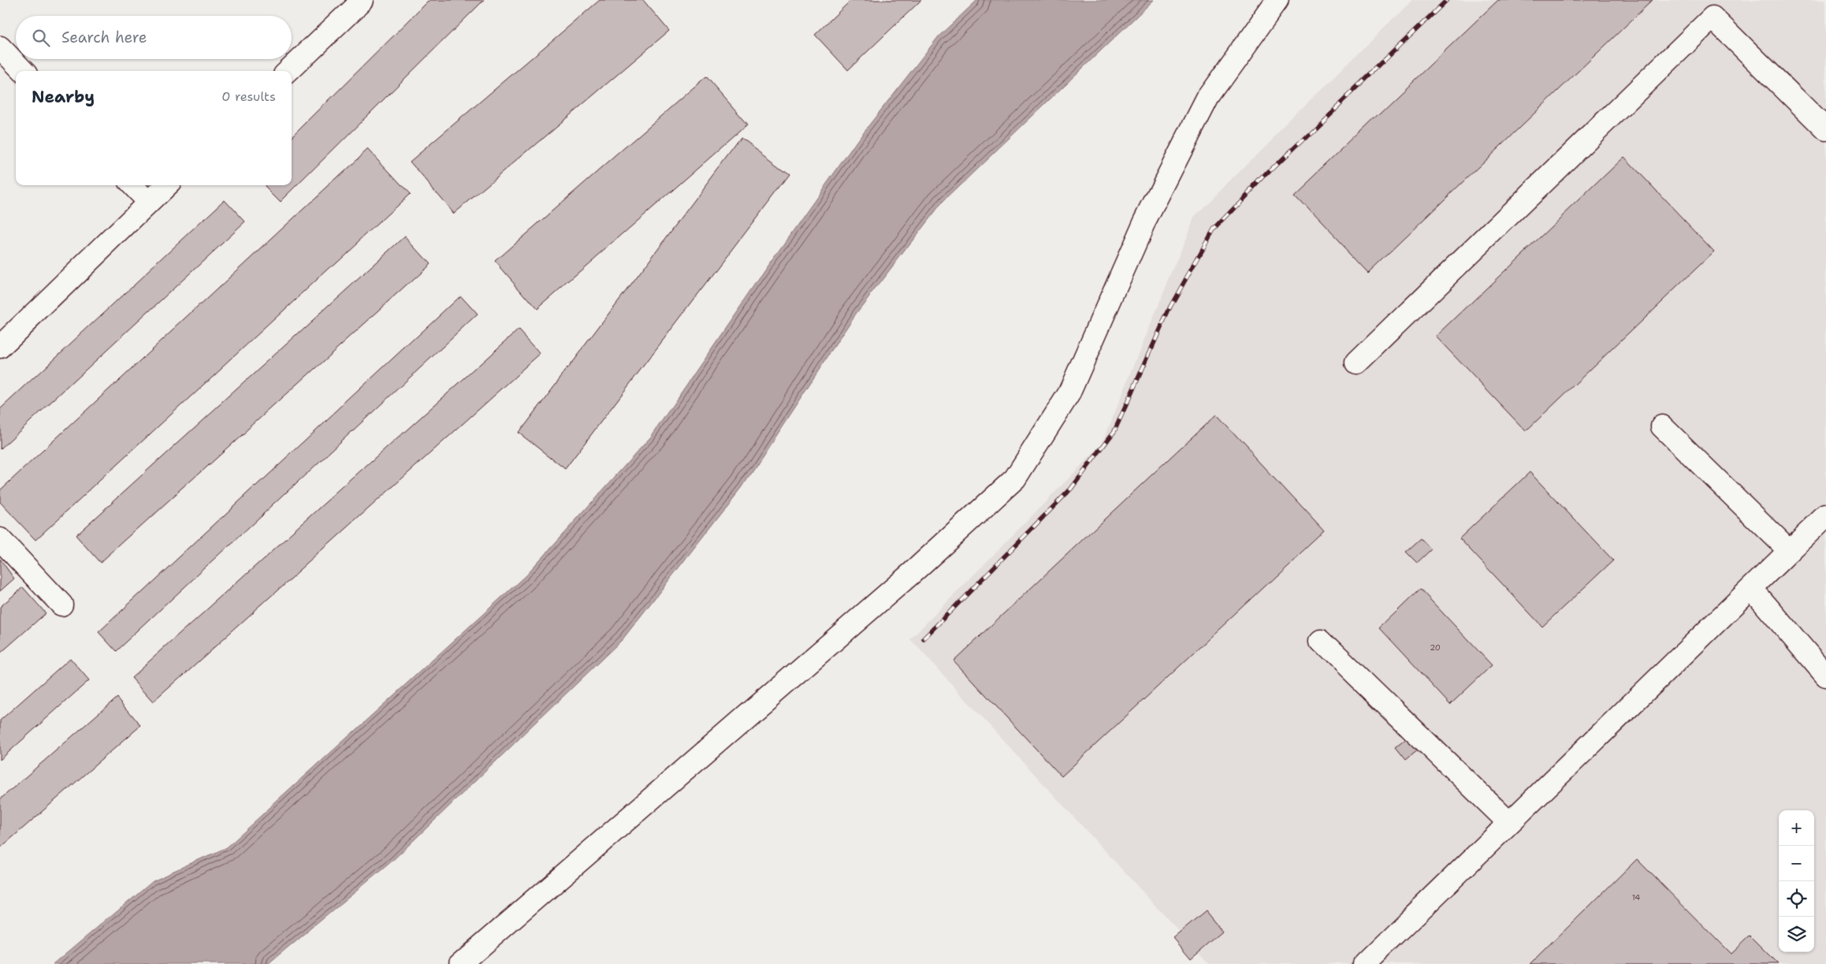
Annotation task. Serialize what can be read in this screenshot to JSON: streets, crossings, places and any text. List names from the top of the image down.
{
  "house_numbers": ["20", "14"],
  "page": {
    "search": "Search here",
    "heading": ["Nearby", "0 results"],
    "map_buttons": ["+", "−"]
  }
}
